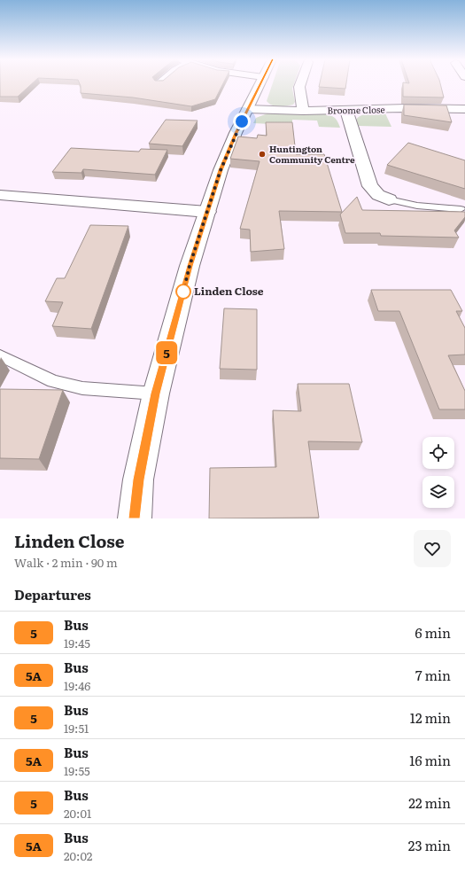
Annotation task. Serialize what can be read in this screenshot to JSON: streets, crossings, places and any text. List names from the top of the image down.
{
  "streets": {
    "street": ["Broome Close"]
  },
  "places": ["Huntington Community Centre", "Linden Close"],
  "lines": ["bus line 5"],
  "page": {
    "on_map": "5",
    "heading": [
      ["Linden Close", "Walk · 2 min · 90 m"],
      "Departures"
    ],
    "list": [
      {
        "mark": "5",
        "name": "Bus",
        "note": "19:45",
        "value": "6 min"
      },
      {
        "mark": "5A",
        "name": "Bus",
        "note": "19:46",
        "value": "7 min"
      },
      {
        "mark": "5",
        "name": "Bus",
        "note": "19:51",
        "value": "12 min"
      },
      {
        "mark": "5A",
        "name": "Bus",
        "note": "19:55",
        "value": "16 min"
      },
      {
        "mark": "5",
        "name": "Bus",
        "note": "20:01",
        "value": "22 min"
      },
      {
        "mark": "5A",
        "name": "Bus",
        "note": "20:02",
        "value": "23 min"
      }
    ]
  }
}
